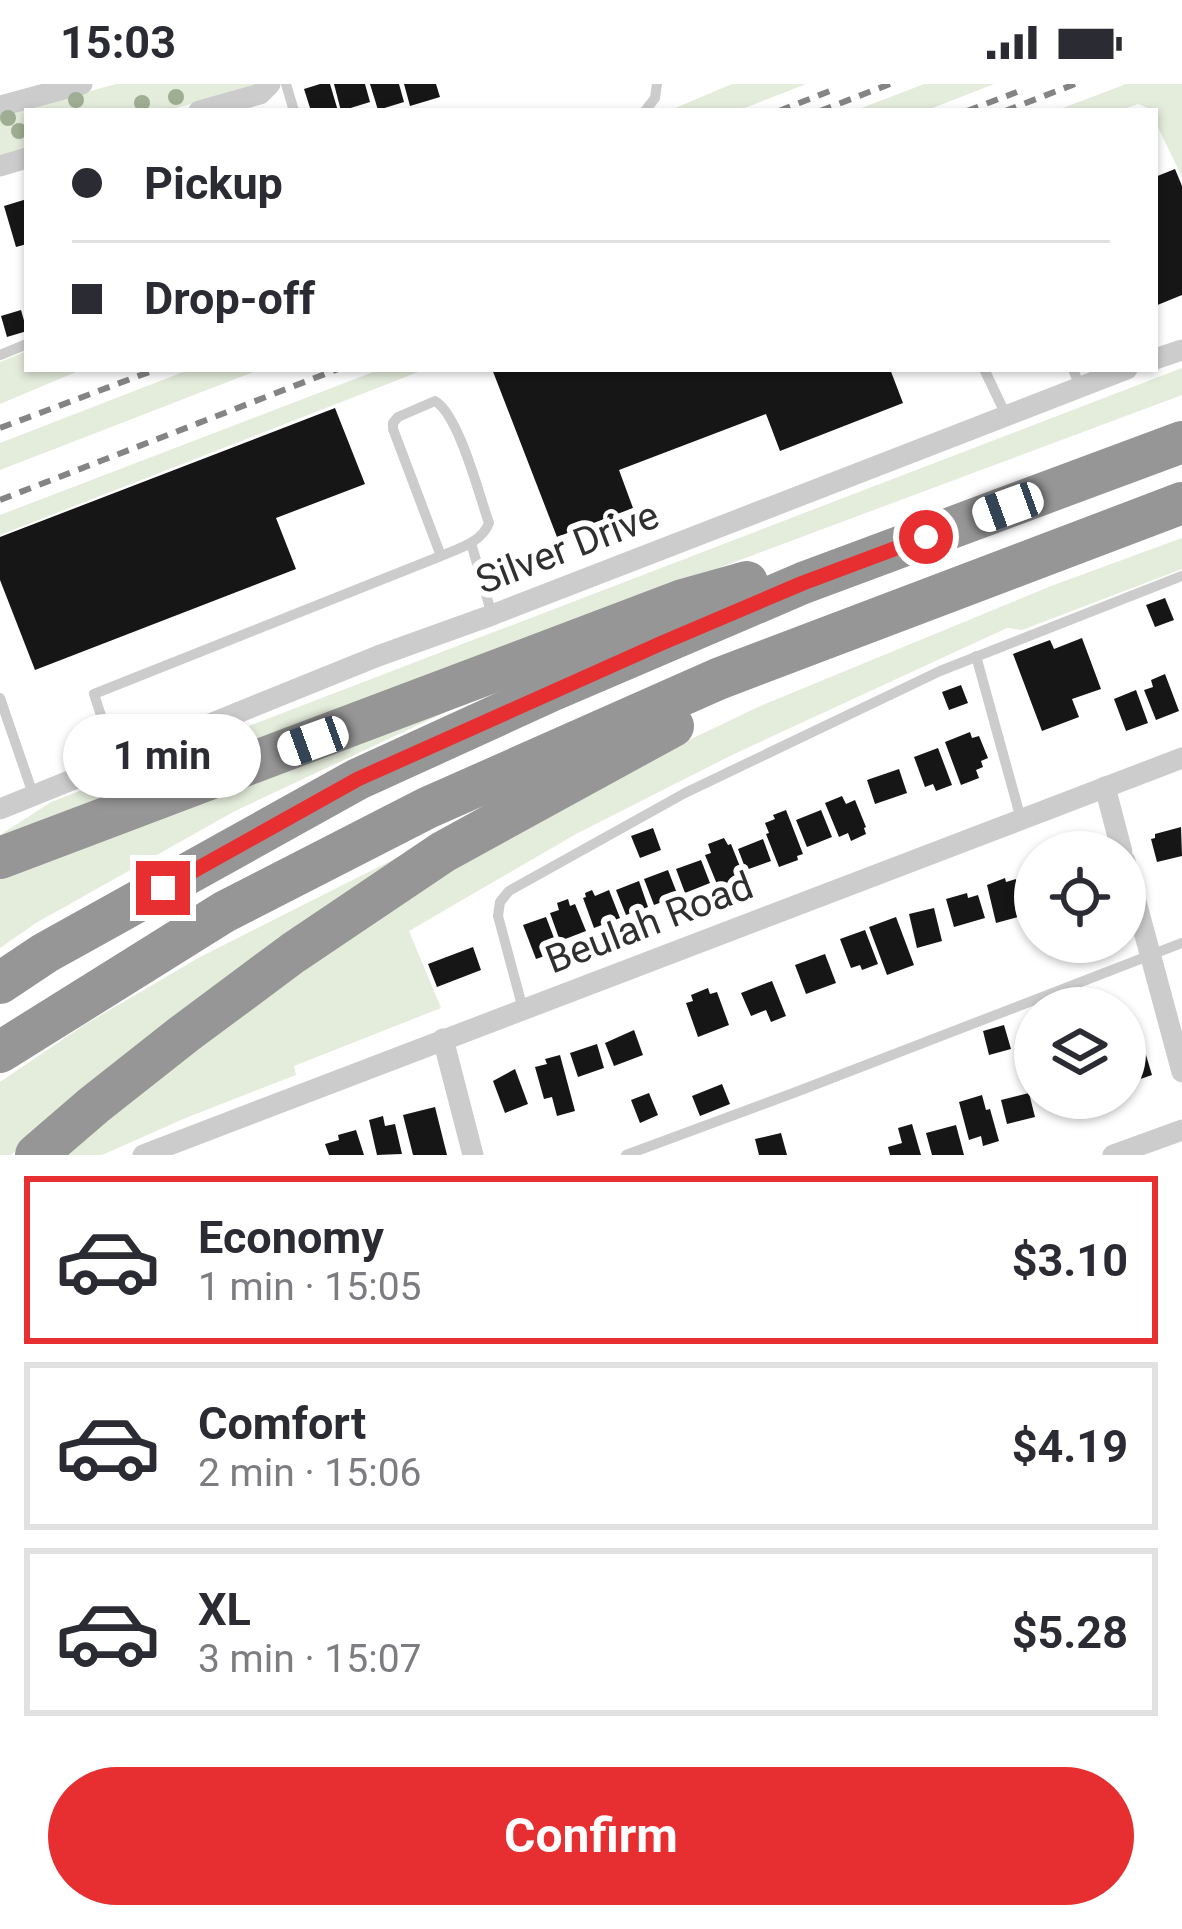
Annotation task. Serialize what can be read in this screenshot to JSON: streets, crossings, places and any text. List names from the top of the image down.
{
  "streets": {
    "street": ["Silver Drive", "Beulah Road"]
  },
  "page": {
    "status": "15:03",
    "banner": ["Pickup", "Drop-off"],
    "bubble": "1 min",
    "list": [
      {
        "name": "Economy",
        "note": "1 min · 15:05",
        "value": "$3.10"
      },
      {
        "name": "Comfort",
        "note": "2 min · 15:06",
        "value": "$4.19"
      },
      {
        "name": "XL",
        "note": "3 min · 15:07",
        "value": "$5.28"
      }
    ],
    "buttons": "Confirm"
  }
}
